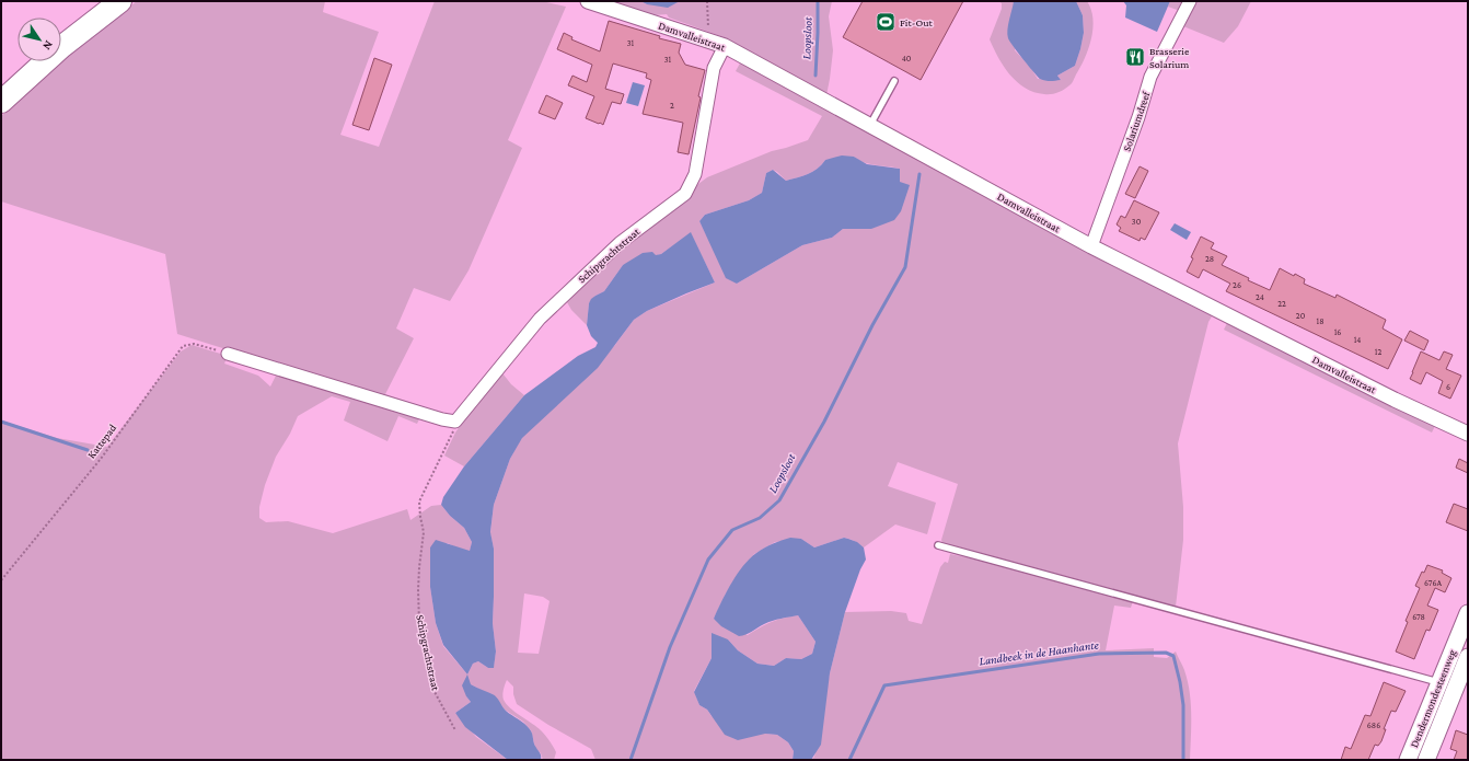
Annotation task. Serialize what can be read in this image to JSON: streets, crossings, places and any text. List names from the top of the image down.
{
  "streets": {
    "main road": ["Dendermondesteenweg"],
    "street": ["Damvalleistraat", "Solariumdreef", "Schipgrachtstraat"],
    "path": ["Kattepad"]
  },
  "crossings": [
    ["Damvalleistraat", "Solariumdreef"],
    ["Damvalleistraat", "Schipgrachtstraat"]
  ],
  "water": ["Loopsloot", "Landbeek in de Haanhante"],
  "places": {
    "sports": ["Fit-Out"],
    "restaurant": ["Brasserie Solarium"]
  },
  "house_numbers": [
    "31",
    "40",
    "31",
    "2",
    "30",
    "28",
    "26",
    "24",
    "22",
    "20",
    "18",
    "16",
    "14",
    "12",
    "6",
    "676A",
    "678",
    "686"
  ],
  "north": "bottom right"
}
